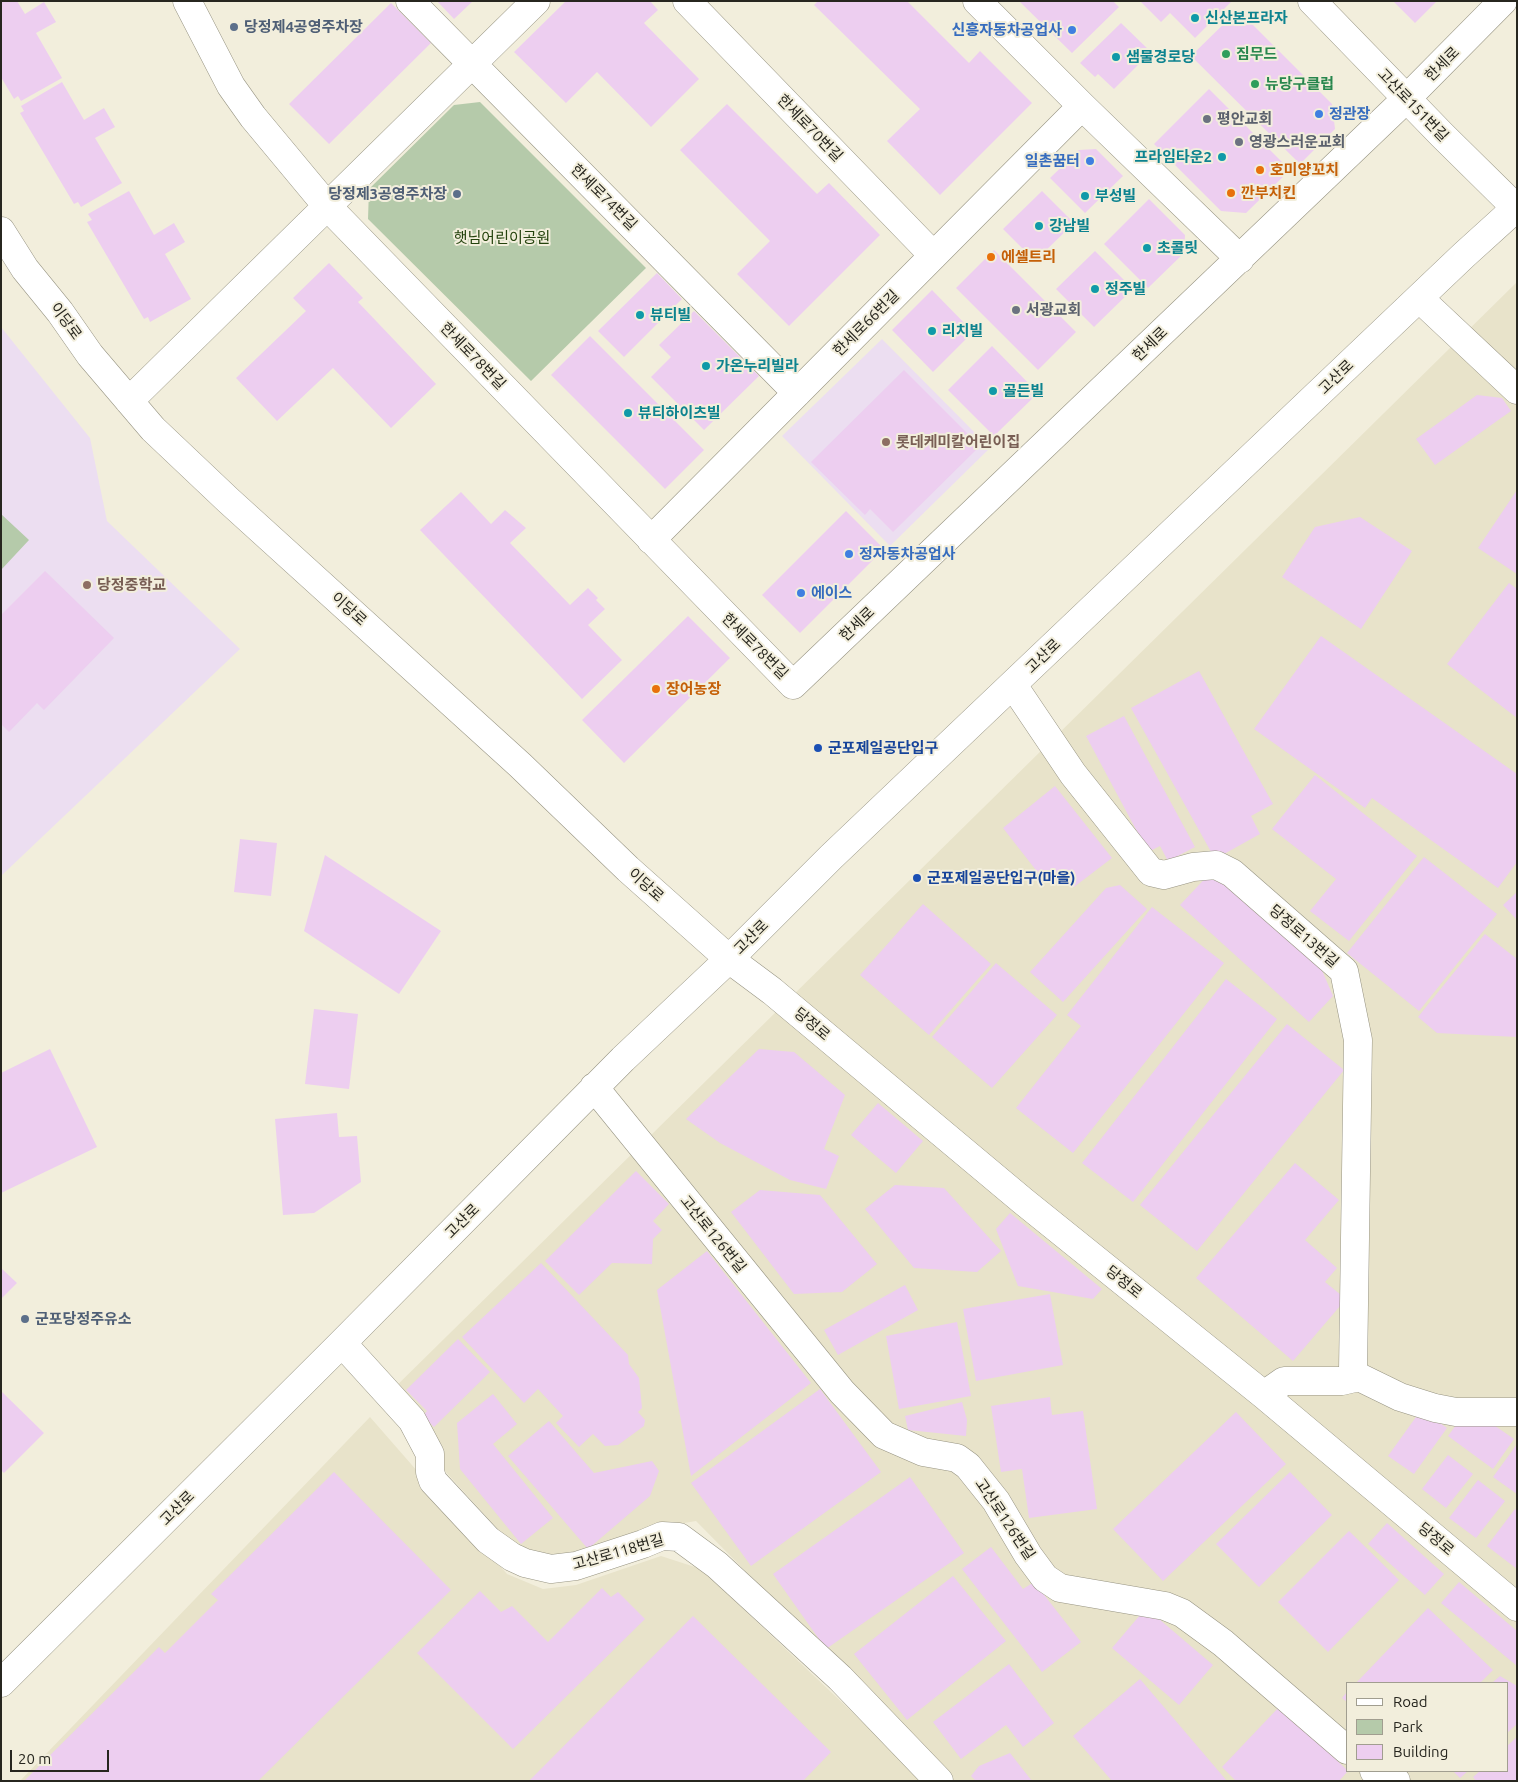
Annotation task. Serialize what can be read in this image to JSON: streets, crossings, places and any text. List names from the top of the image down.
{
  "streets": {
    "street": [
      "한세로",
      "고산로151번길",
      "한세로70번길",
      "한세로74번길",
      "이당로",
      "한세로66번길",
      "한세로78번길",
      "고산로",
      "당정로13번길",
      "당정로",
      "고산로126번길",
      "고산로118번길"
    ]
  },
  "crossings": [
    ["한세로", "고산로151번길"],
    ["한세로", "한세로78번길"],
    ["고산로151번길", "고산로"],
    ["한세로70번길", "한세로66번길"],
    ["한세로74번길", "한세로66번길"],
    ["이당로", "고산로"],
    ["이당로", "당정로"],
    ["한세로66번길", "한세로78번길"],
    ["고산로", "당정로13번길"],
    ["고산로", "당정로"],
    ["고산로", "고산로126번길"],
    ["고산로", "고산로118번길"]
  ],
  "parks": ["햇님어린이공원"],
  "places": [
    "신산본프라자",
    "당정제4공영주차장",
    "신흥자동차공업사",
    "짐무드",
    "샘물경로당",
    "뉴당구클럽",
    "정관장",
    "평안교회",
    "영광스러운교회",
    "프라임타운2",
    "일촌꿈터",
    "호미양꼬치",
    "깐부치킨",
    "당정제3공영주차장",
    "부성빌",
    "강남빌",
    "초콜릿",
    "에셀트리",
    "정주빌",
    "서광교회",
    "뷰티빌",
    "리치빌",
    "가온누리빌라",
    "골든빌",
    "뷰티하이츠빌",
    "롯데케미칼어린이집",
    "정자동차공업사",
    "당정중학교",
    "에이스",
    "장어농장",
    "군포제일공단입구",
    "군포제일공단입구(마을)",
    "군포당정주유소"
  ],
  "legend": ["Road", "Park", "Building"],
  "scale_bar": "20 m"
}
